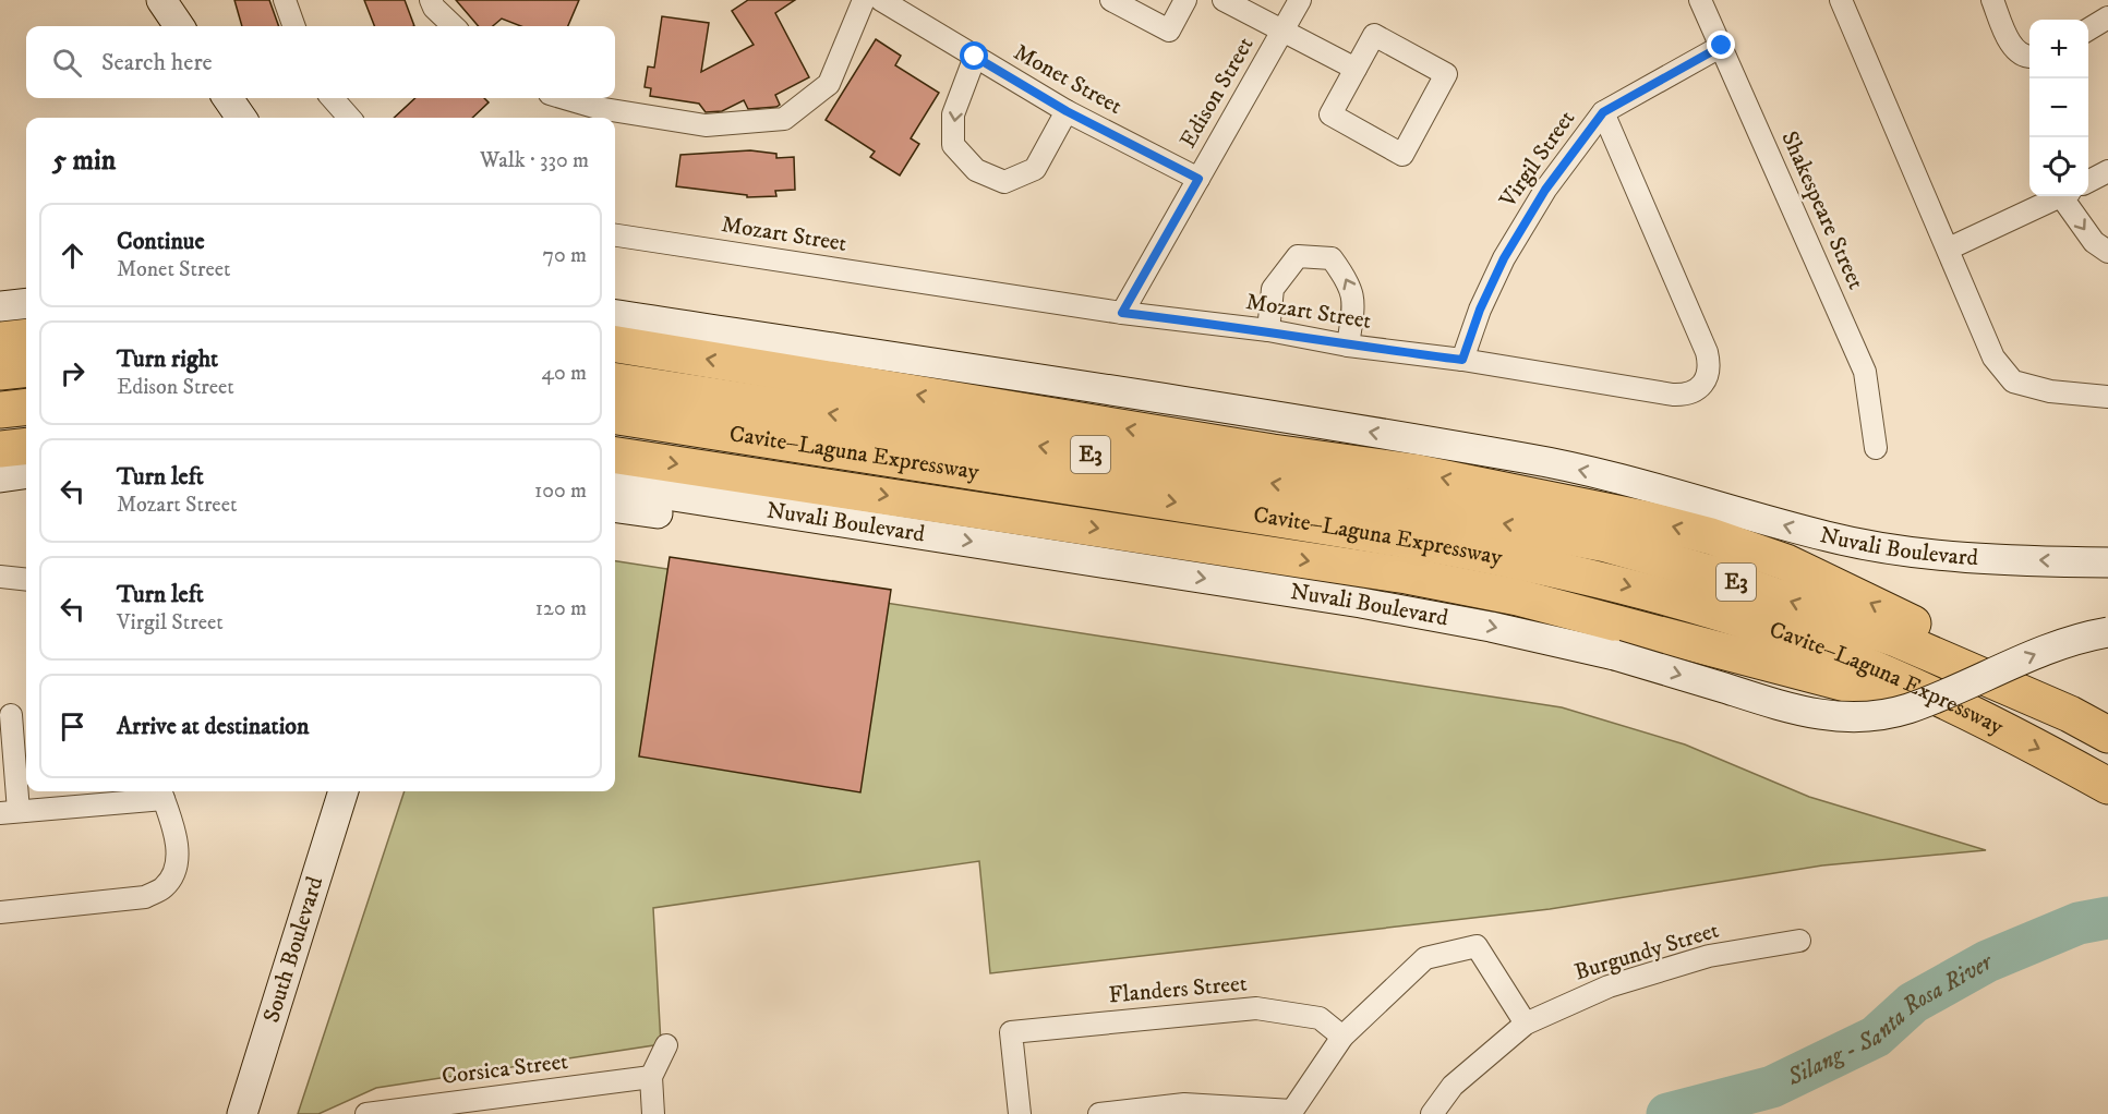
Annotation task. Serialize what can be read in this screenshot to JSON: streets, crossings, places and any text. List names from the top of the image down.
{
  "streets": {
    "highway": ["Cavite–Laguna Expressway", "E3"],
    "main road": ["Nuvali Boulevard", "South Boulevard"],
    "street": [
      "Monet Street",
      "Edison Street",
      "Virgil Street",
      "Shakespeare Street",
      "Mozart Street",
      "Burgundy Street",
      "Flanders Street",
      "Corsica Street"
    ]
  },
  "crossings": [
    ["Monet Street", "Edison Street"],
    ["Edison Street", "Mozart Street"],
    ["Virgil Street", "Shakespeare Street"],
    ["Virgil Street", "Mozart Street"]
  ],
  "water": ["Silang - Santa Rosa River"],
  "page": {
    "map_buttons": ["+", "−"],
    "search": "Search here",
    "heading": ["5 min", "Walk · 330 m"],
    "list": [
      ["Continue", "Monet Street", "70 m"],
      ["Turn right", "Edison Street", "40 m"],
      ["Turn left", "Mozart Street", "100 m"],
      ["Turn left", "Virgil Street", "120 m"],
      "Arrive at destination"
    ]
  }
}
